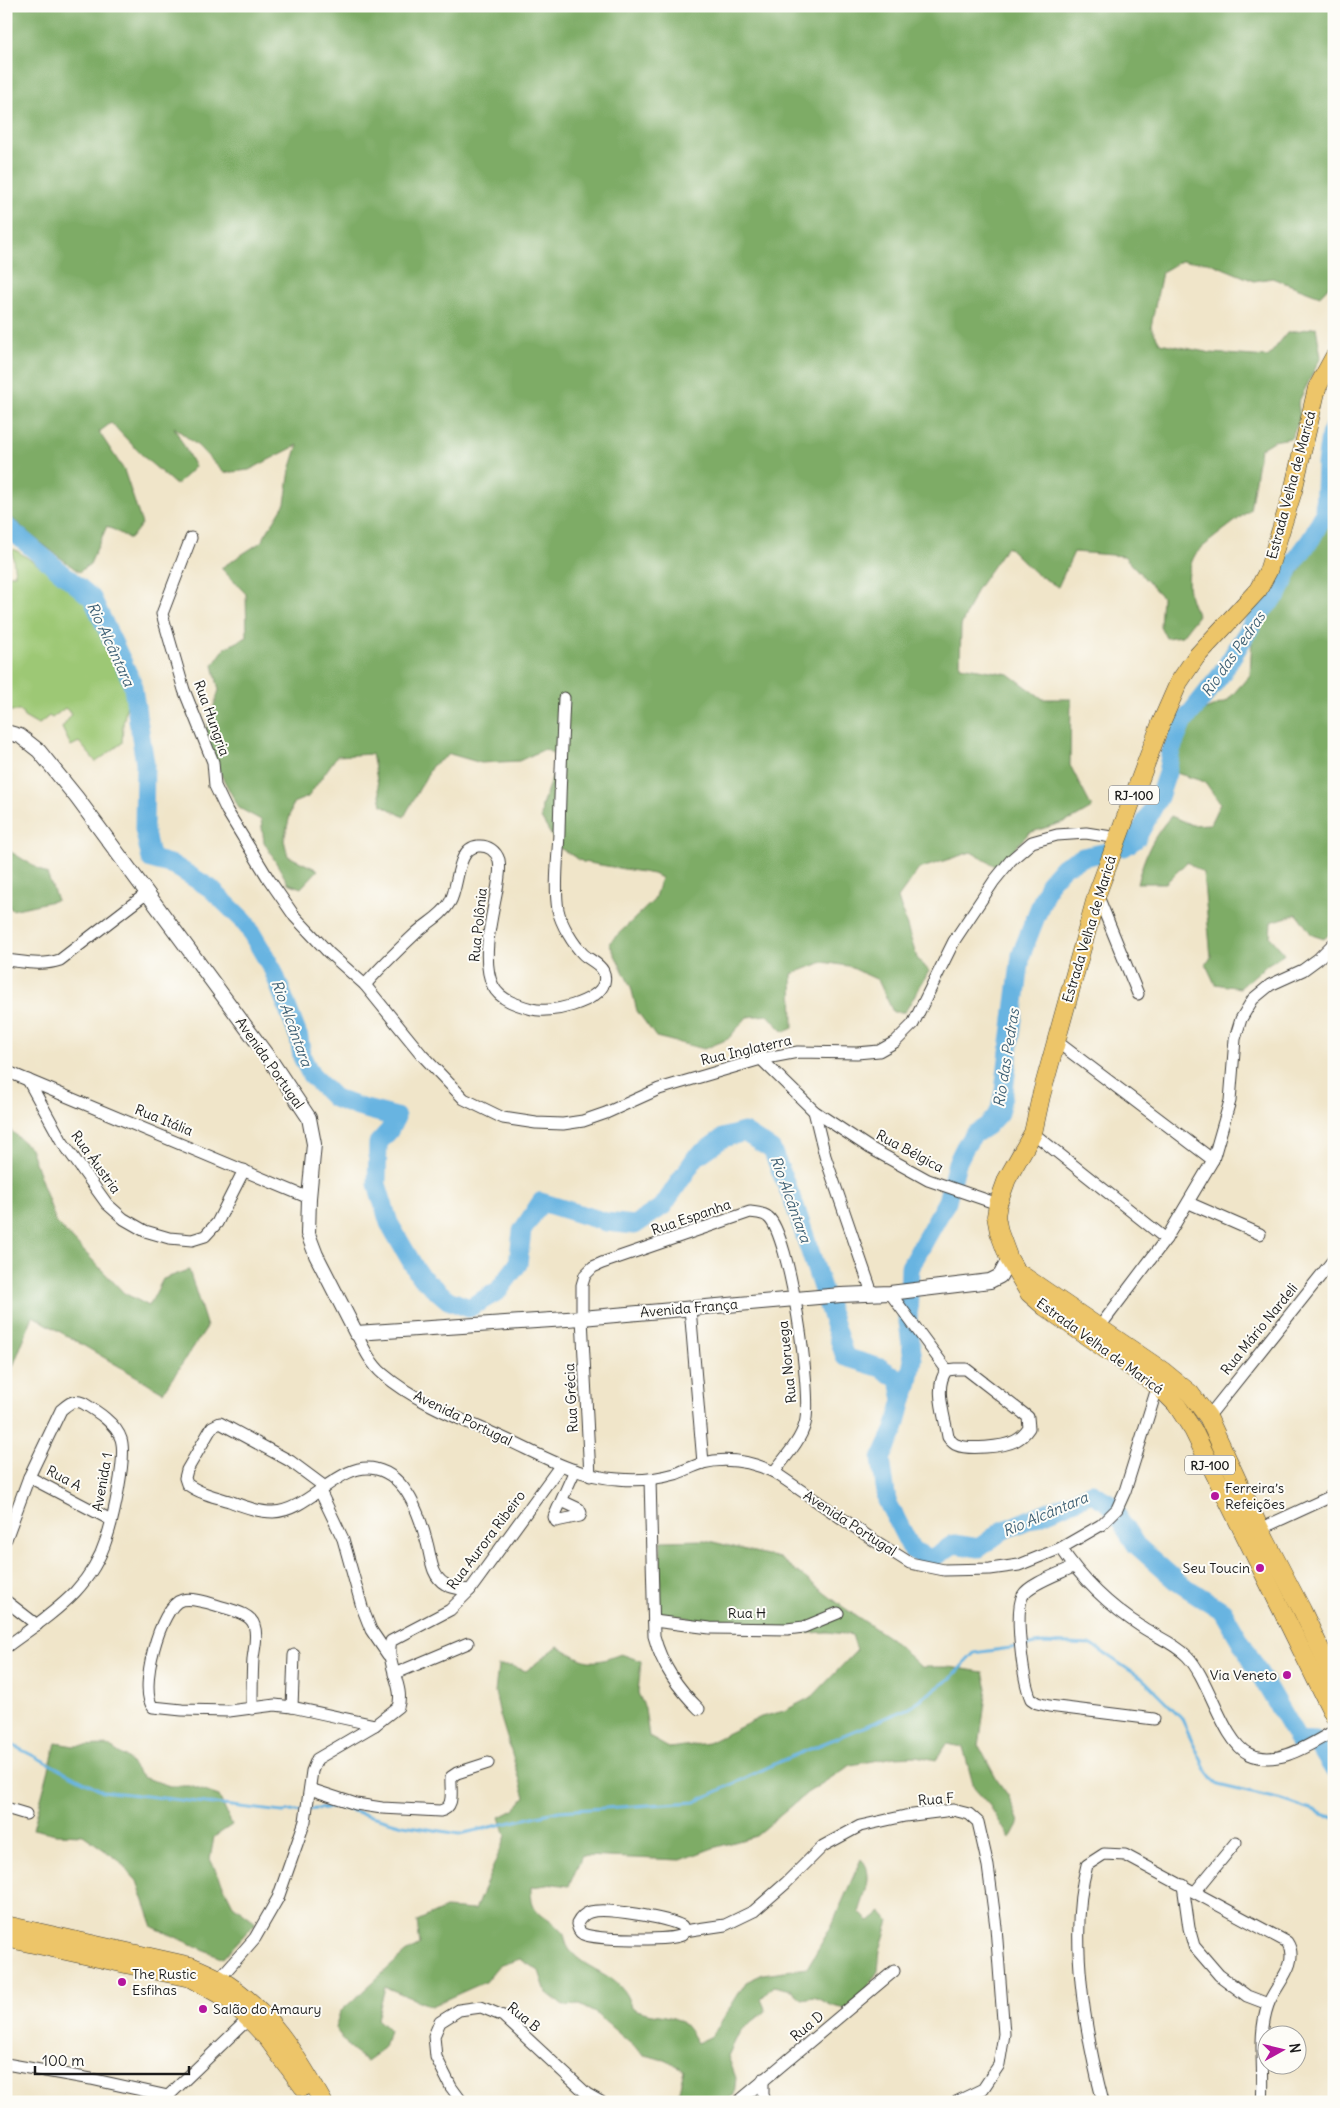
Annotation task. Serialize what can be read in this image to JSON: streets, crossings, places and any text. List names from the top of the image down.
{
  "streets": {
    "main road": ["Estrada Velha de Maricá", "RJ-100"],
    "street": [
      "Rua Hungria",
      "Rua Polônia",
      "Rua Inglaterra",
      "Avenida Portugal",
      "Rua Itália",
      "Rua Bélgica",
      "Rua Áustria",
      "Rua Espanha",
      "Avenida França",
      "Rua Mário Nardeli",
      "Rua Noruega",
      "Rua Grécia",
      "Rua A",
      "Avenida 1",
      "Rua Aurora Ribeiro",
      "Rua H",
      "Rua F",
      "Rua B",
      "Rua D"
    ]
  },
  "crossings": [
    ["Estrada Velha de Maricá", "Rua Inglaterra"],
    ["Estrada Velha de Maricá", "Avenida Portugal"],
    ["Estrada Velha de Maricá", "Rua Bélgica"],
    ["Estrada Velha de Maricá", "Avenida França"],
    ["Estrada Velha de Maricá", "Rua Mário Nardeli"],
    ["Rua Hungria", "Rua Polônia"],
    ["Rua Hungria", "Rua Inglaterra"],
    ["Rua Polônia", "Rua Inglaterra"],
    ["Rua Inglaterra", "Rua Bélgica"],
    ["Avenida Portugal", "Rua Itália"],
    ["Avenida Portugal", "Avenida França"],
    ["Avenida Portugal", "Rua Noruega"],
    ["Avenida Portugal", "Rua Grécia"],
    ["Avenida Portugal", "Rua Aurora Ribeiro"],
    ["Rua Itália", "Rua Áustria"],
    ["Rua Espanha", "Avenida França"],
    ["Rua Espanha", "Rua Noruega"],
    ["Rua Espanha", "Rua Grécia"],
    ["Avenida França", "Rua Noruega"],
    ["Avenida França", "Rua Grécia"],
    ["Rua A", "Avenida 1"]
  ],
  "water": ["Rio Alcântara", "Rio das Pedras"],
  "places": [
    "Ferreira’s Refeições",
    "Seu Toucin",
    "Via Veneto",
    "The Rustic Esfihas",
    "Salão do Amaury"
  ],
  "scale_bar": "100 m",
  "north": "right"
}
